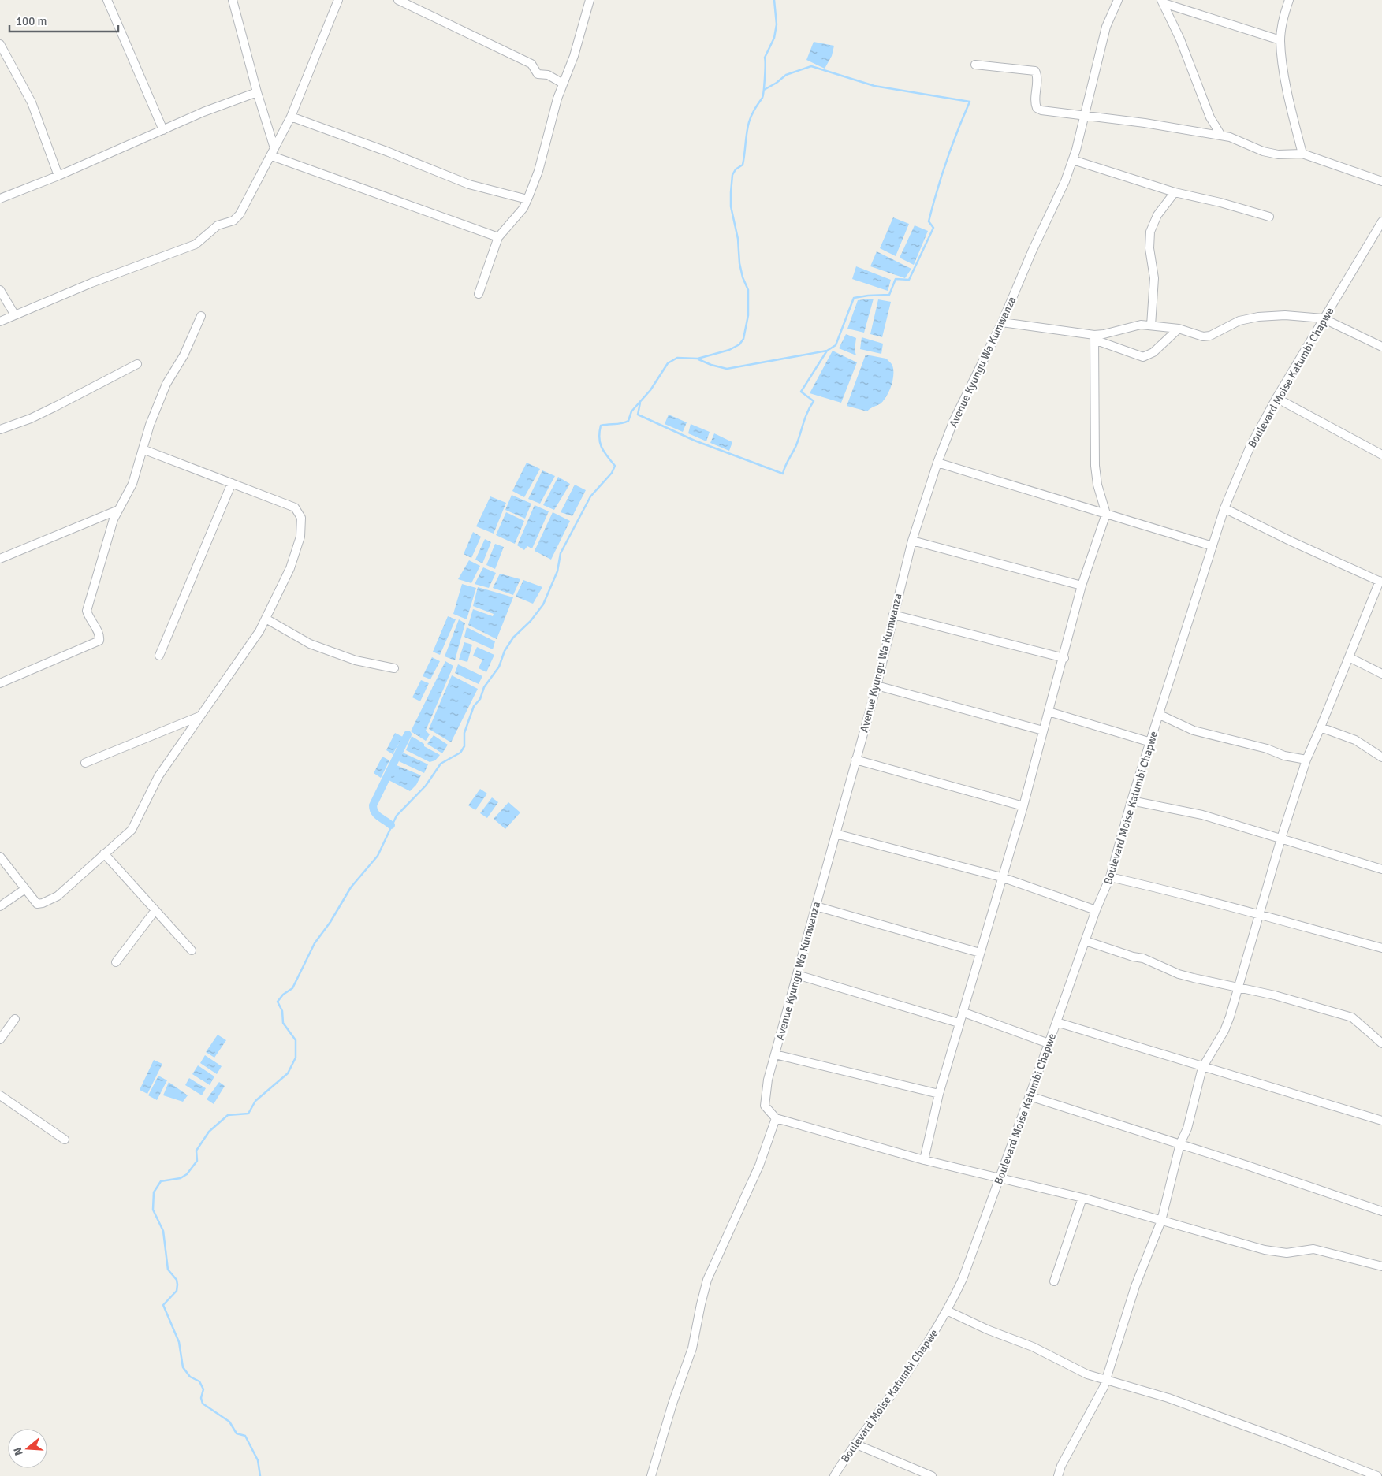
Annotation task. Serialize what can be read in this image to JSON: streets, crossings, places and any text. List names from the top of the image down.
{
  "streets": {
    "street": ["Avenue Kyungu Wa Kumwanza", "Boulevard Moise Katumbi Chapwe"]
  },
  "scale_bar": "100 m",
  "north": "left"
}
